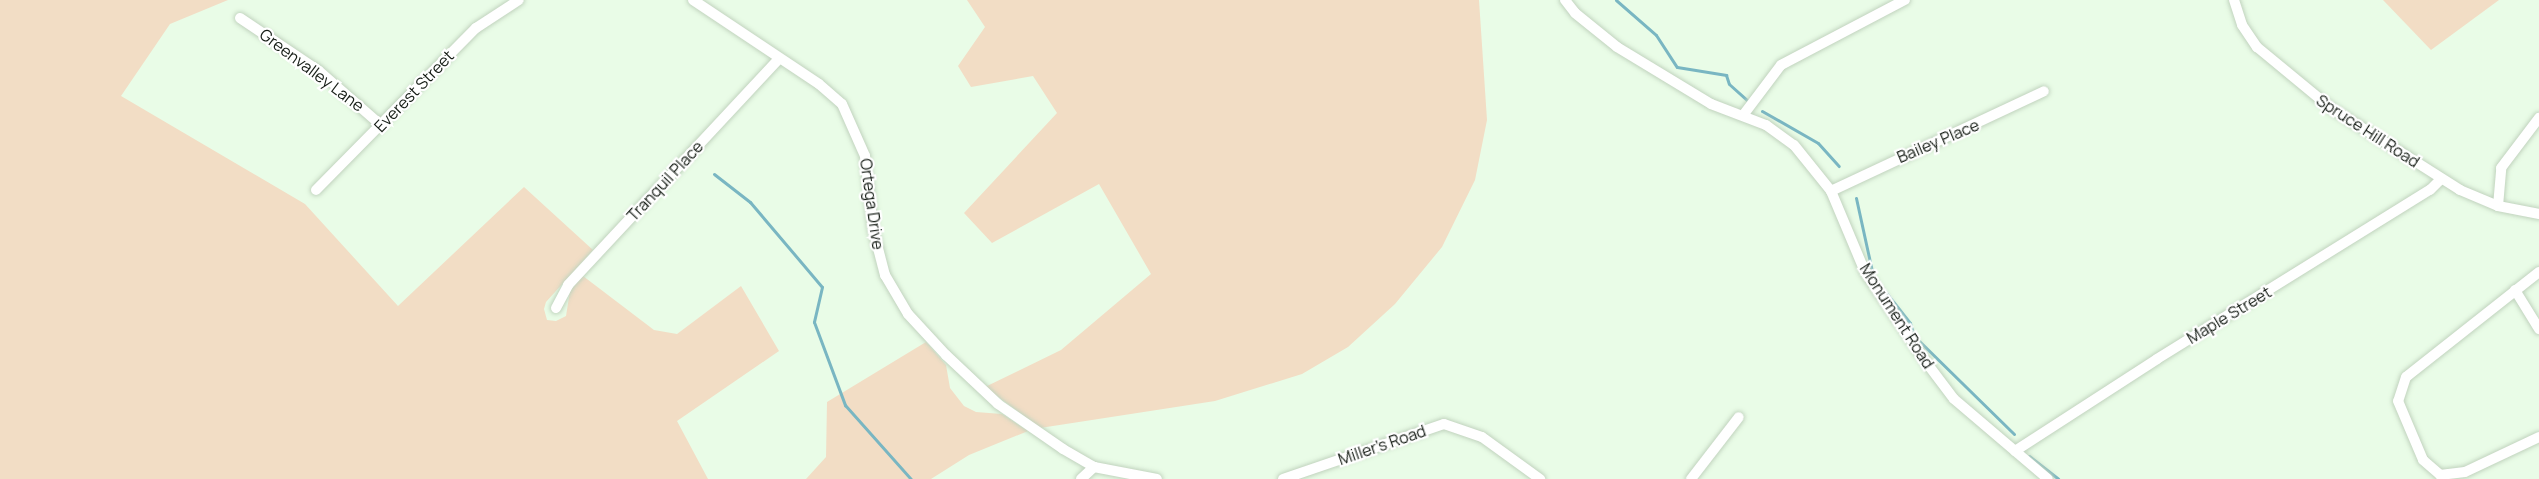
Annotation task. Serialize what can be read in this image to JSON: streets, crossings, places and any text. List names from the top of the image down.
{
  "streets": {
    "street": [
      "Greenvalley Lane",
      "Everest Street",
      "Spruce Hill Road",
      "Bailey Place",
      "Tranquil Place",
      "Ortega Drive",
      "Maple Street",
      "Monument Road",
      "Miller's Road"
    ]
  },
  "crossings": [
    ["Greenvalley Lane", "Everest Street"],
    ["Spruce Hill Road", "Maple Street"],
    ["Bailey Place", "Monument Road"],
    ["Tranquil Place", "Ortega Drive"],
    ["Maple Street", "Monument Road"]
  ]
}
